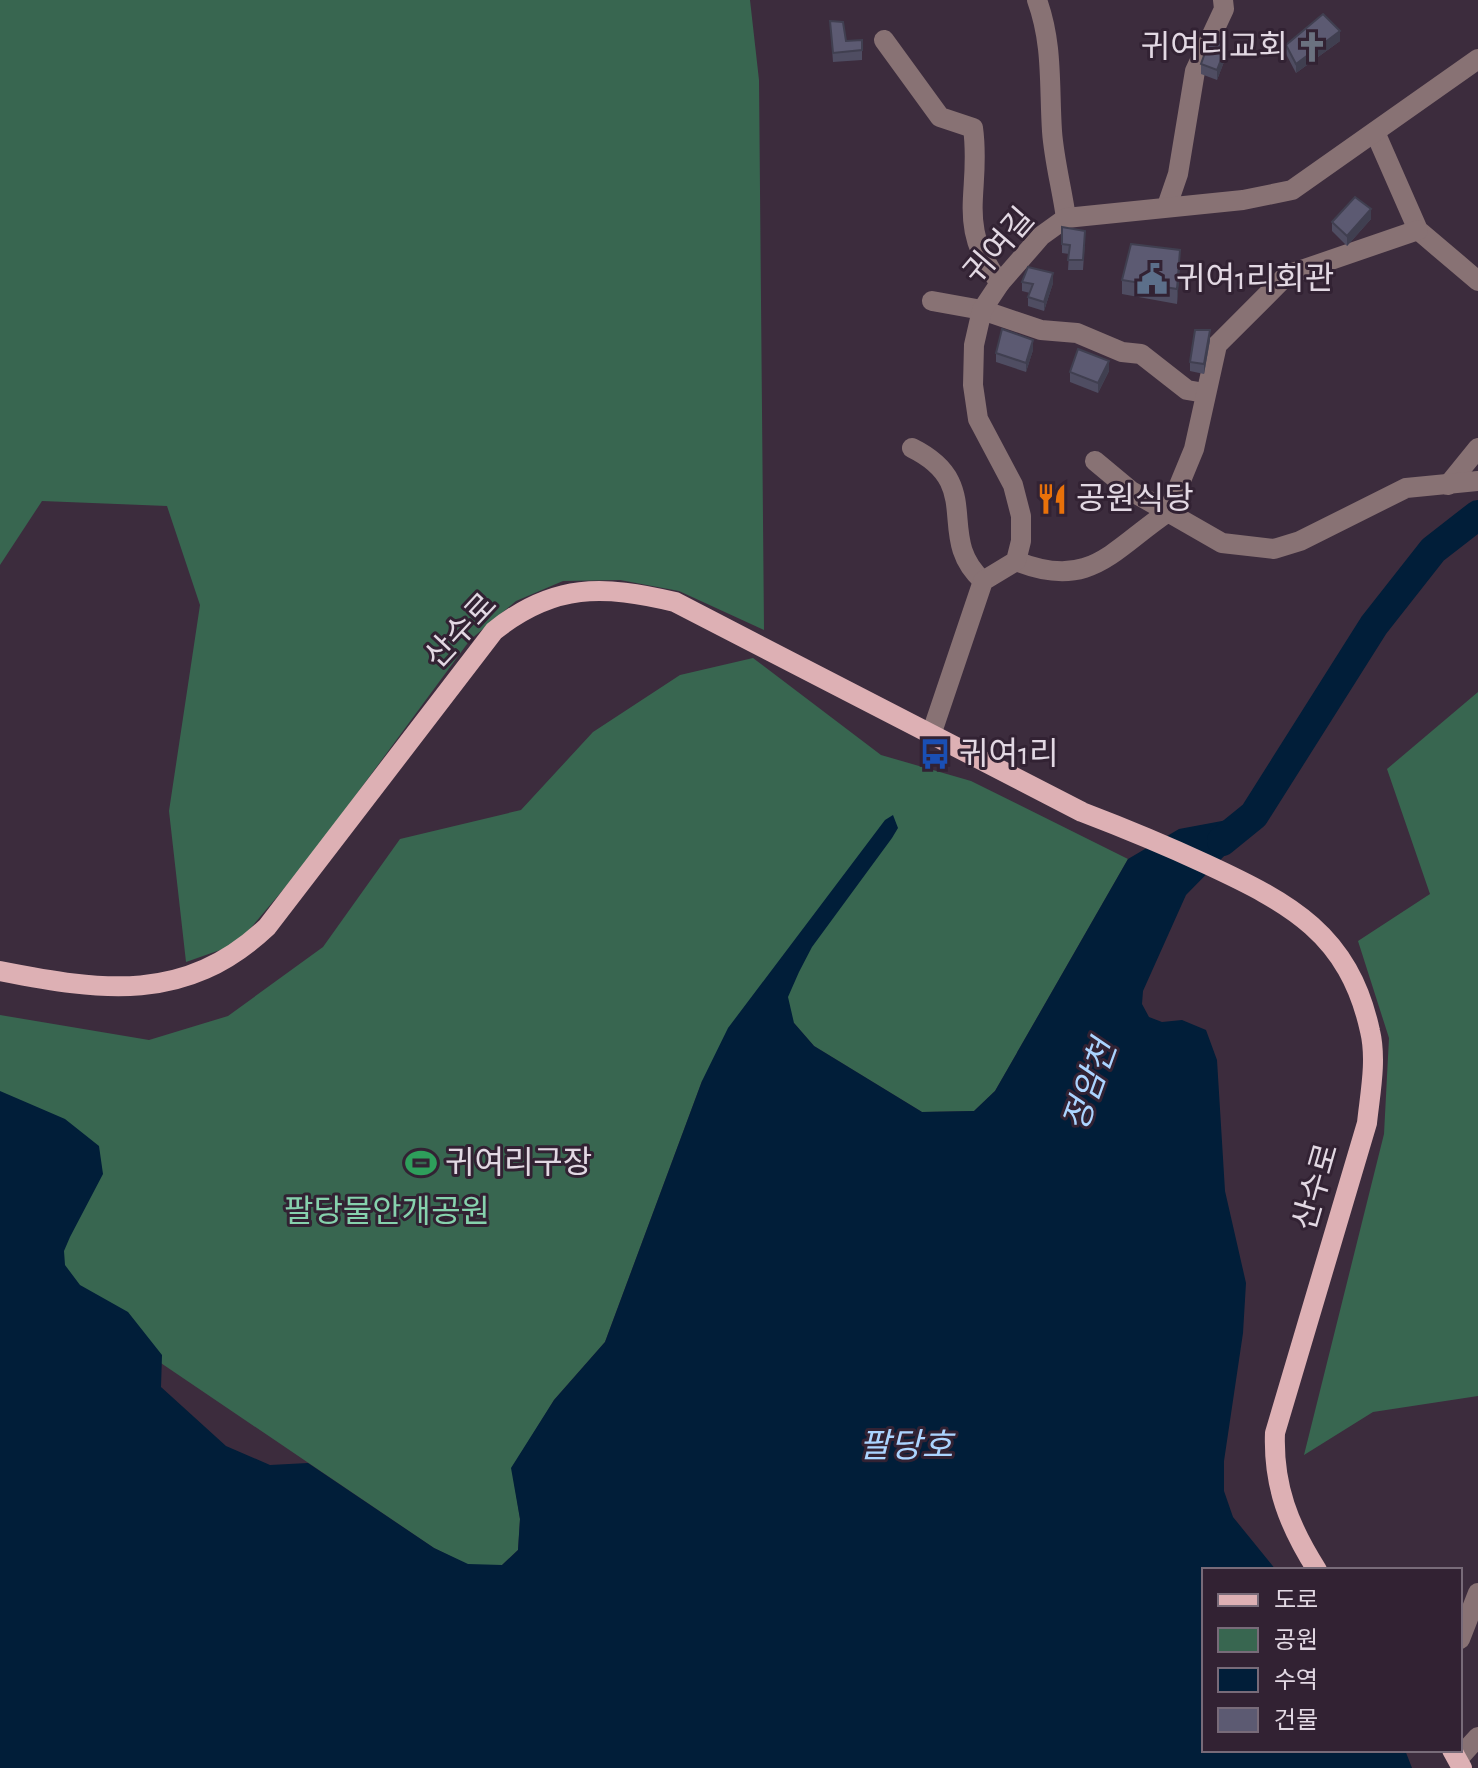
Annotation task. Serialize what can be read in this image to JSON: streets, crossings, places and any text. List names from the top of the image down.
{
  "streets": {
    "main road": ["산수로"],
    "street": ["귀여길"]
  },
  "water": ["정암천", "팔당호"],
  "parks": ["팔당물안개공원"],
  "places": {
    "church": ["귀여리교회"],
    "public building": ["귀여1리회관"],
    "restaurant": ["공원식당"],
    "bus stop": ["귀여1리"],
    "sports": ["귀여리구장"]
  },
  "legend": [
    "도로",
    "공원",
    "수역",
    "건물"
  ]
}
